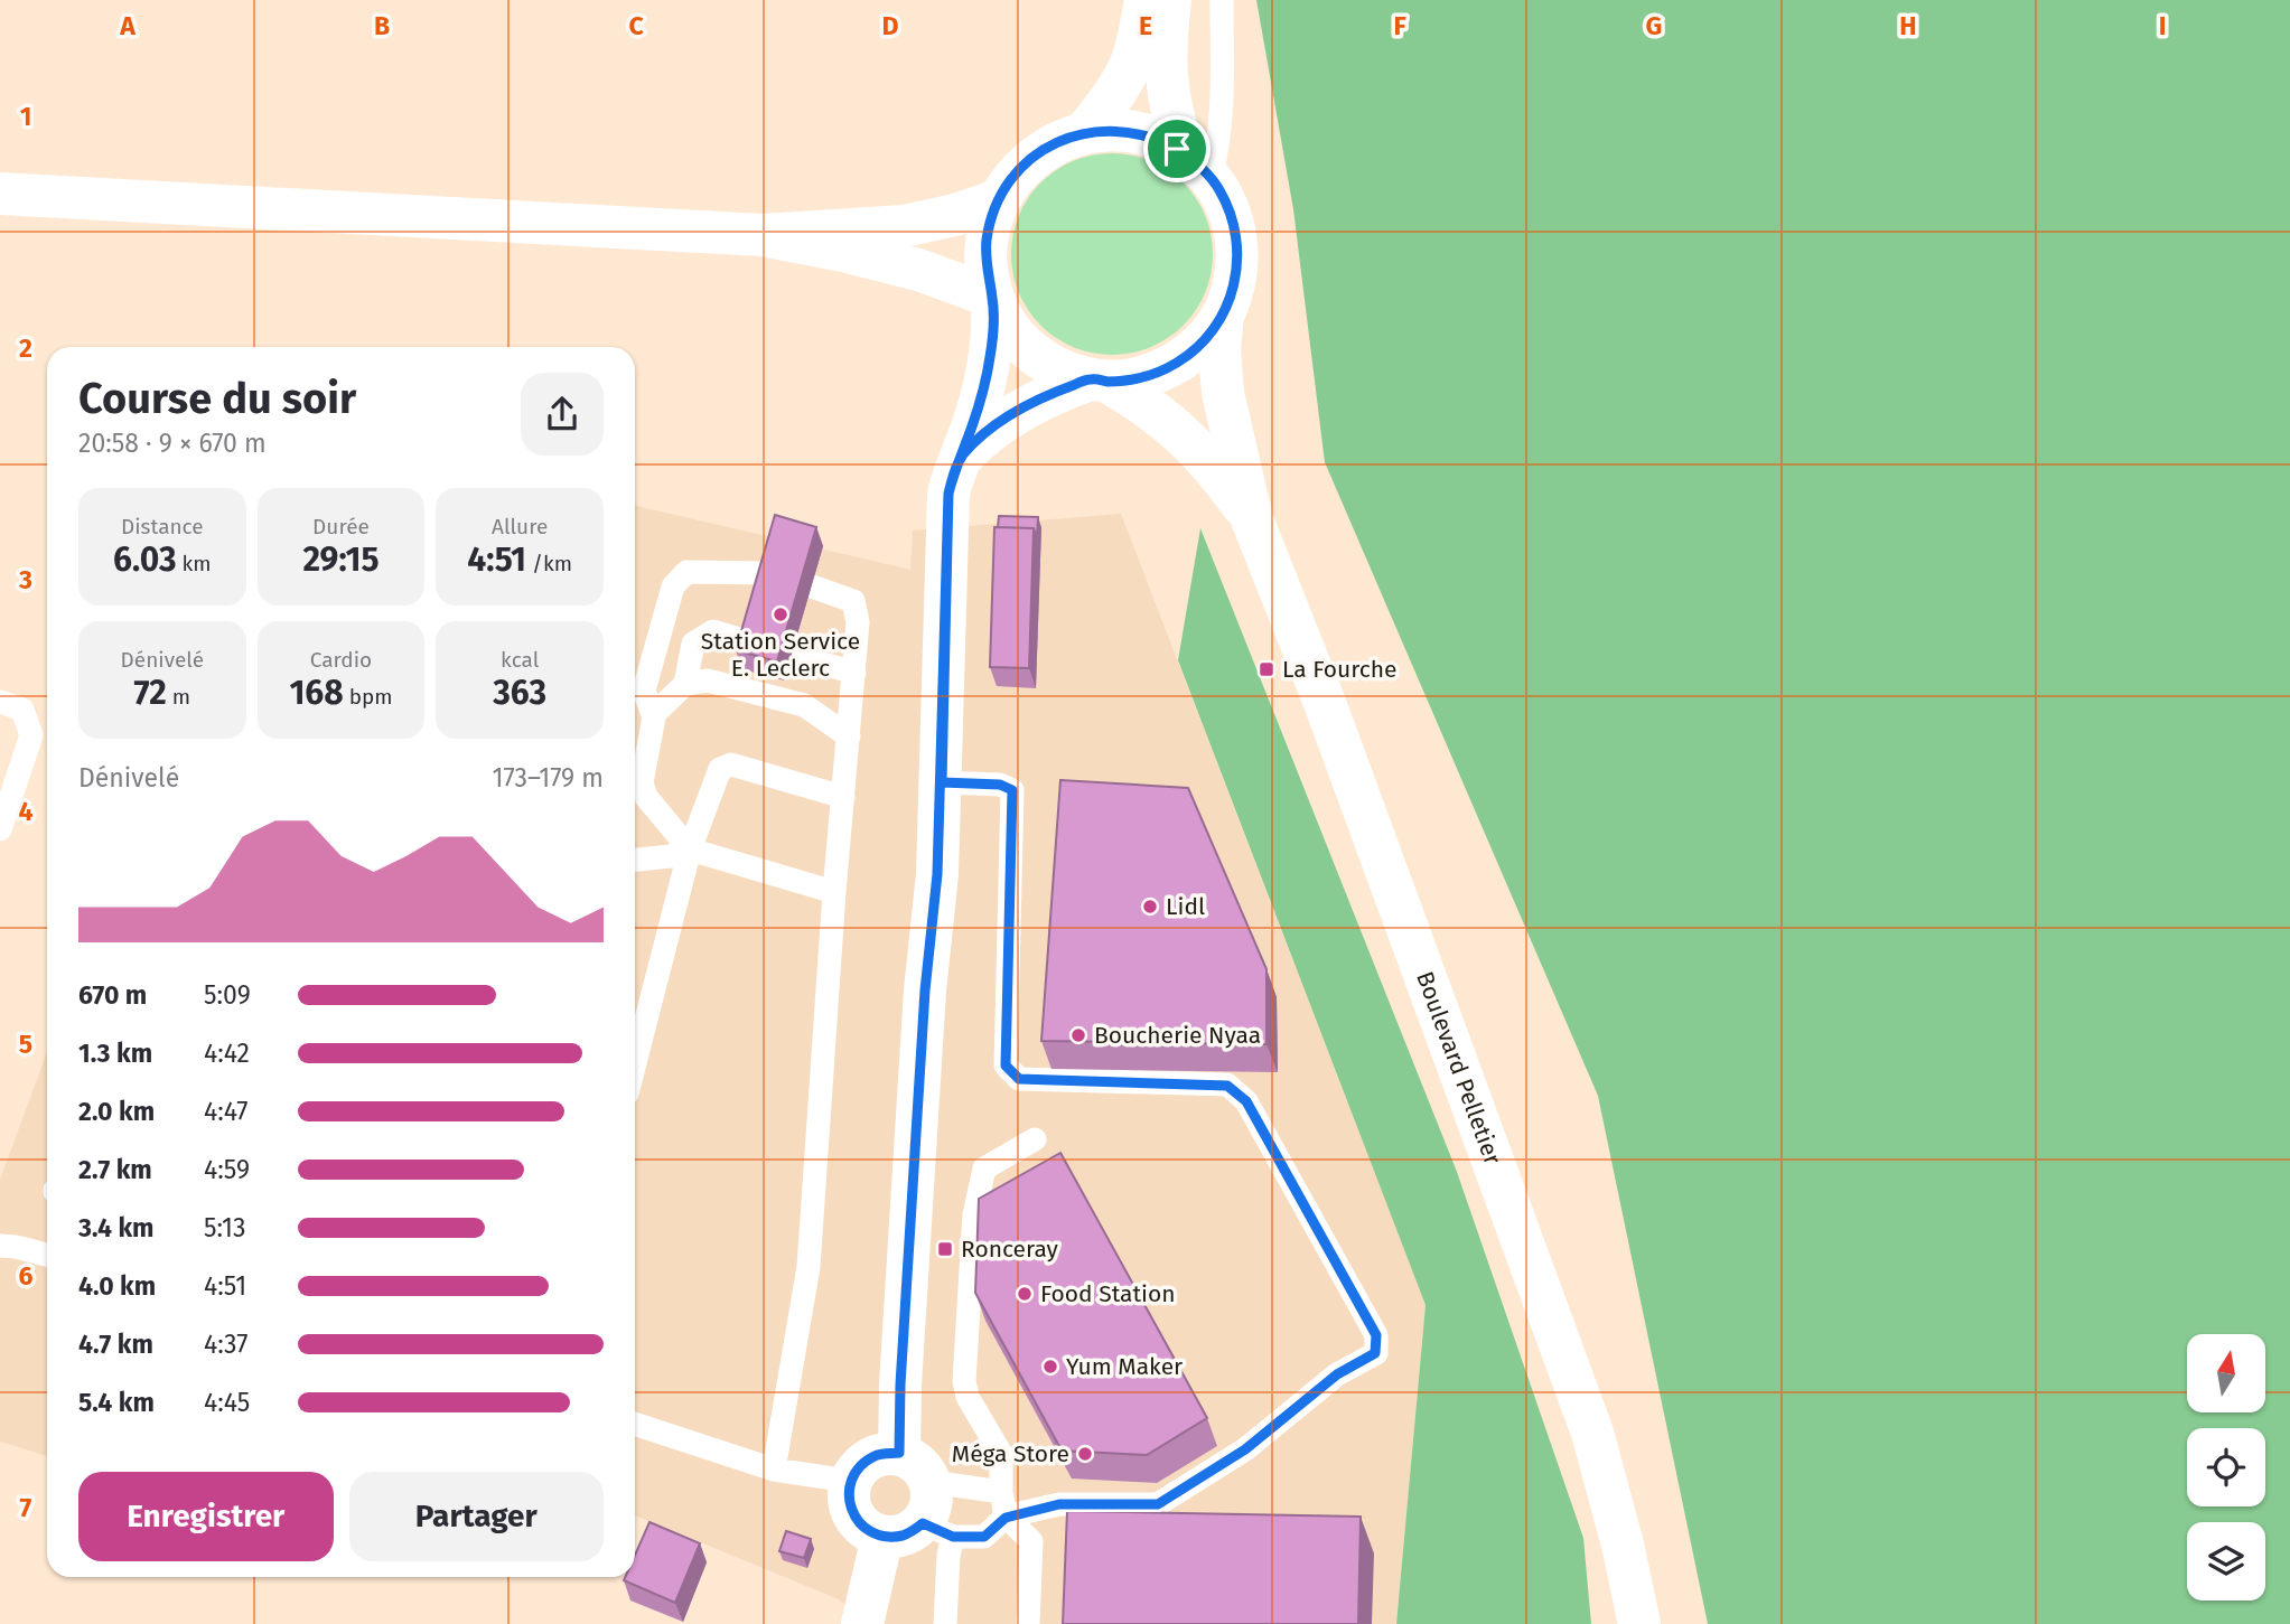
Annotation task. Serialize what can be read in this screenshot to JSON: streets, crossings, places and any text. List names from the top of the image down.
{
  "streets": {
    "street": ["Boulevard Pelletier"]
  },
  "places": {
    "other": [
      "Station Service E. Leclerc",
      "Lidl",
      "Boucherie Nyaa",
      "Food Station",
      "Yum Maker",
      "Méga Store"
    ],
    "transit": ["La Fourche", "Ronceray"]
  },
  "north": "top",
  "page": {
    "heading": ["Course du soir", "20:58 · 9 × 670 m"],
    "stats": [
      ["Distance", "6.03 km"],
      ["Durée", "29:15"],
      ["Allure", "4:51 /km"],
      ["Dénivelé", "72 m"],
      ["Cardio", "168 bpm"],
      ["kcal", "363"]
    ],
    "chart": ["Dénivelé", "173–179 m"],
    "list": [
      {
        "name": "670 m",
        "note": "5:09"
      },
      {
        "name": "1.3 km",
        "note": "4:42"
      },
      {
        "name": "2.0 km",
        "note": "4:47"
      },
      {
        "name": "2.7 km",
        "note": "4:59"
      },
      {
        "name": "3.4 km",
        "note": "5:13"
      },
      {
        "name": "4.0 km",
        "note": "4:51"
      },
      {
        "name": "4.7 km",
        "note": "4:37"
      },
      {
        "name": "5.4 km",
        "note": "4:45"
      }
    ],
    "buttons": ["Enregistrer", "Partager"]
  },
  "grid": {
    "columns": [
      "A",
      "B",
      "C",
      "D",
      "E",
      "F",
      "G",
      "H",
      "I"
    ],
    "rows": [
      "1",
      "2",
      "3",
      "4",
      "5",
      "6",
      "7"
    ]
  }
}
